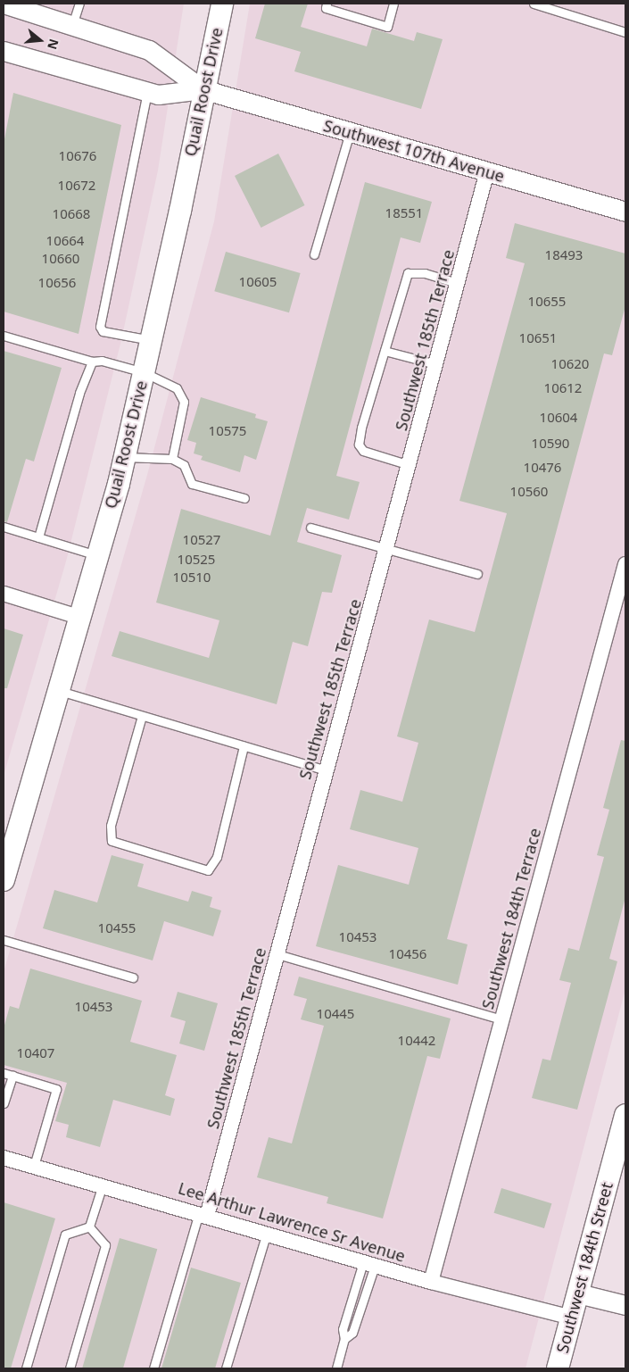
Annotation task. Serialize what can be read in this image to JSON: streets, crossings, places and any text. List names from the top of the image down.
{
  "streets": {
    "main road": ["Quail Roost Drive", "Southwest 184th Street"],
    "street": [
      "Southwest 107th Avenue",
      "Southwest 185th Terrace",
      "Southwest 184th Terrace",
      "Lee Arthur Lawrence Sr Avenue"
    ]
  },
  "crossings": [
    ["Quail Roost Drive", "Southwest 107th Avenue"],
    ["Southwest 107th Avenue", "Southwest 185th Terrace"],
    ["Southwest 185th Terrace", "Lee Arthur Lawrence Sr Avenue"],
    ["Southwest 184th Terrace", "Lee Arthur Lawrence Sr Avenue"],
    ["Lee Arthur Lawrence Sr Avenue", "Southwest 184th Street"]
  ],
  "house_numbers": [
    "10676",
    "10672",
    "18551",
    "10668",
    "10664",
    "18493",
    "10660",
    "10605",
    "10656",
    "10655",
    "10651",
    "10620",
    "10612",
    "10604",
    "10575",
    "10590",
    "10476",
    "10560",
    "10527",
    "10525",
    "10510",
    "10455",
    "10453",
    "10456",
    "10453",
    "10445",
    "10442",
    "10407"
  ],
  "north": "right"
}
